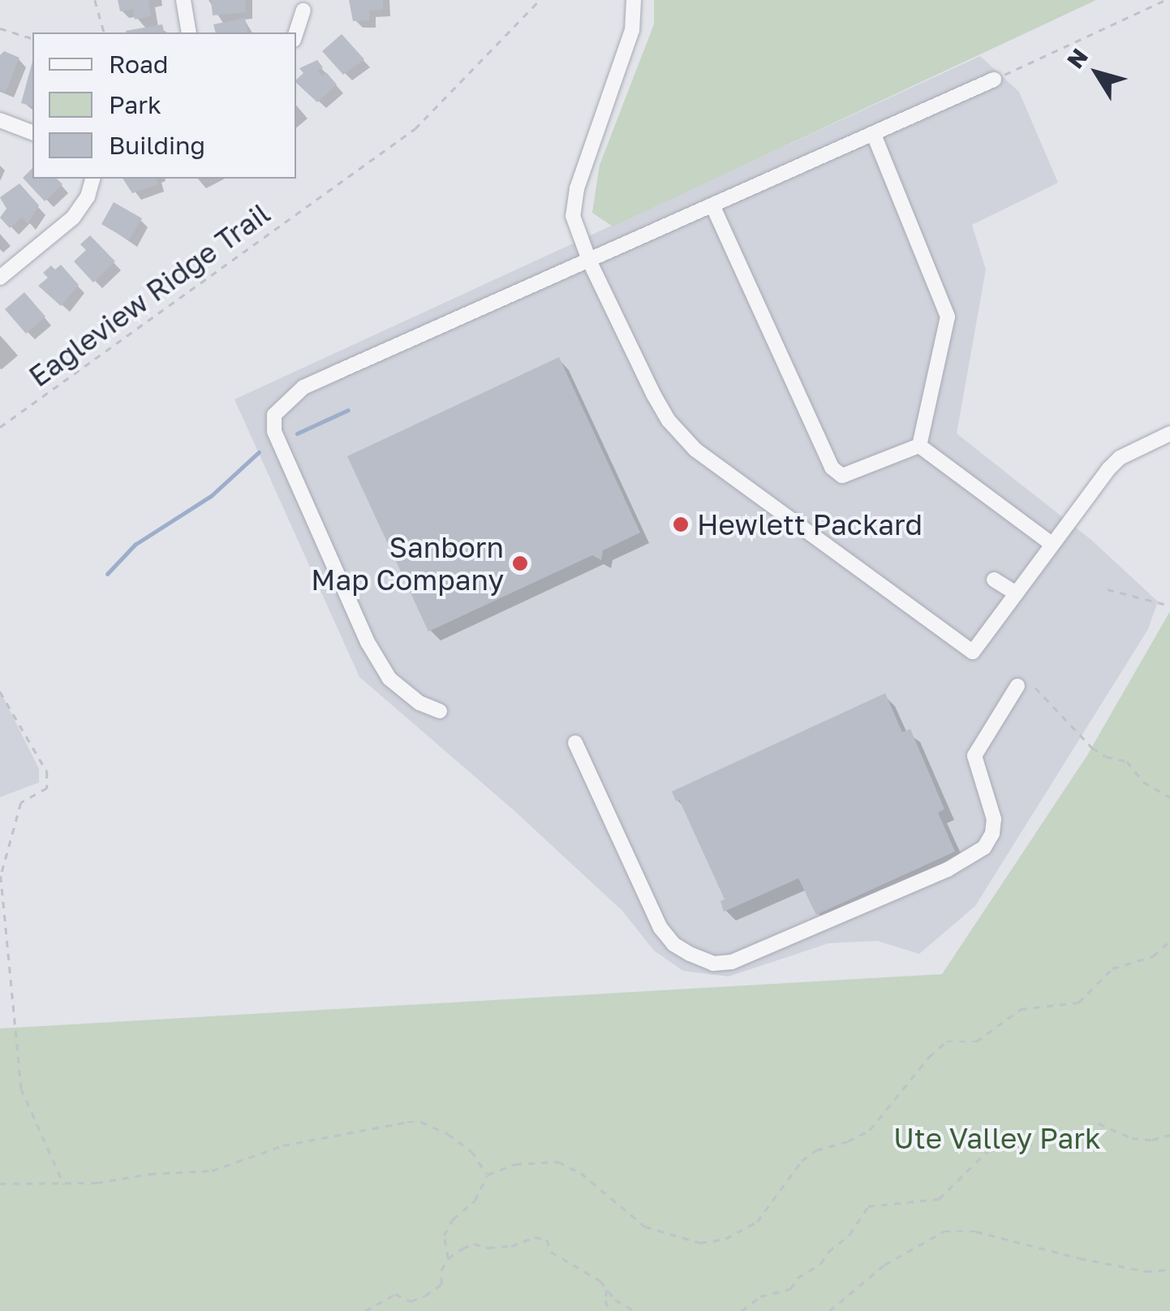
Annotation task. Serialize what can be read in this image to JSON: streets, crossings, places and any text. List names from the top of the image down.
{
  "streets": {
    "path": ["Eagleview Ridge Trail"]
  },
  "parks": ["Ute Valley Park"],
  "places": ["Hewlett Packard", "Sanborn Map Company"],
  "legend": ["Road", "Park", "Building"],
  "north": "top left"
}
